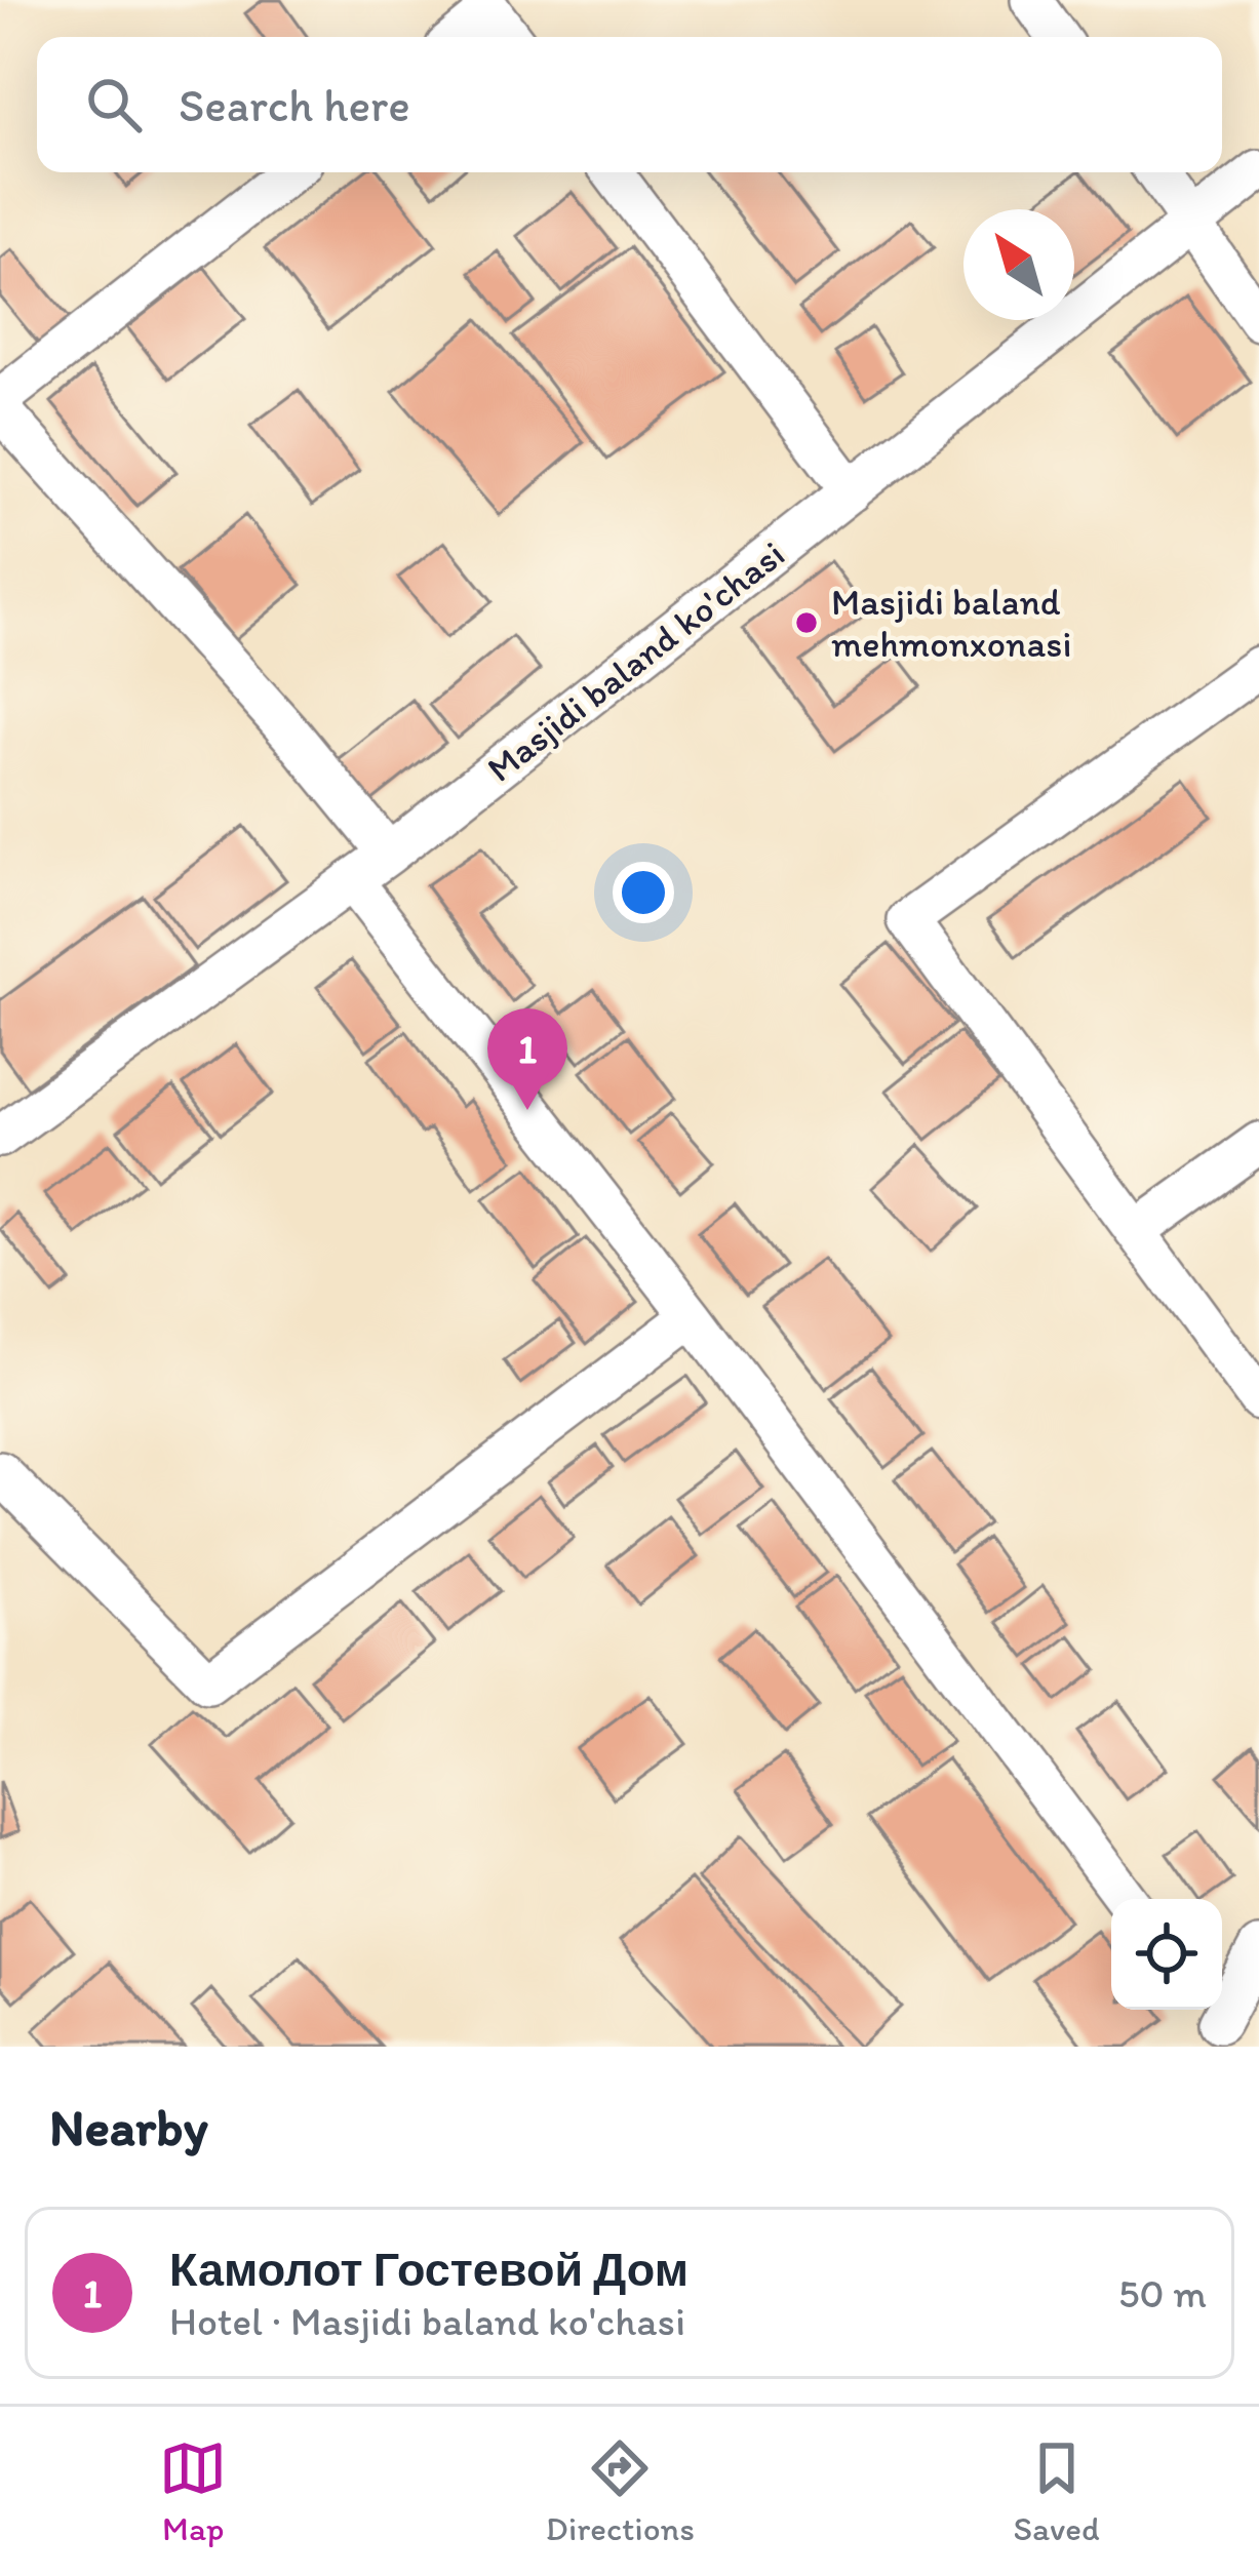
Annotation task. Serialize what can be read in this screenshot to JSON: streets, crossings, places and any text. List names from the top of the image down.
{
  "streets": {
    "street": ["Masjidi baland ko'chasi"]
  },
  "places": ["Masjidi baland mehmonxonasi"],
  "north": "top left",
  "page": {
    "search": "Search here",
    "pins": "1",
    "heading": "Nearby",
    "list": [
      {
        "mark": "1",
        "name": "Камолот Гостевой Дом",
        "note": "Hotel · Masjidi baland ko'chasi",
        "value": "50 m"
      }
    ],
    "nav": ["Map", "Directions", "Saved"]
  }
}
